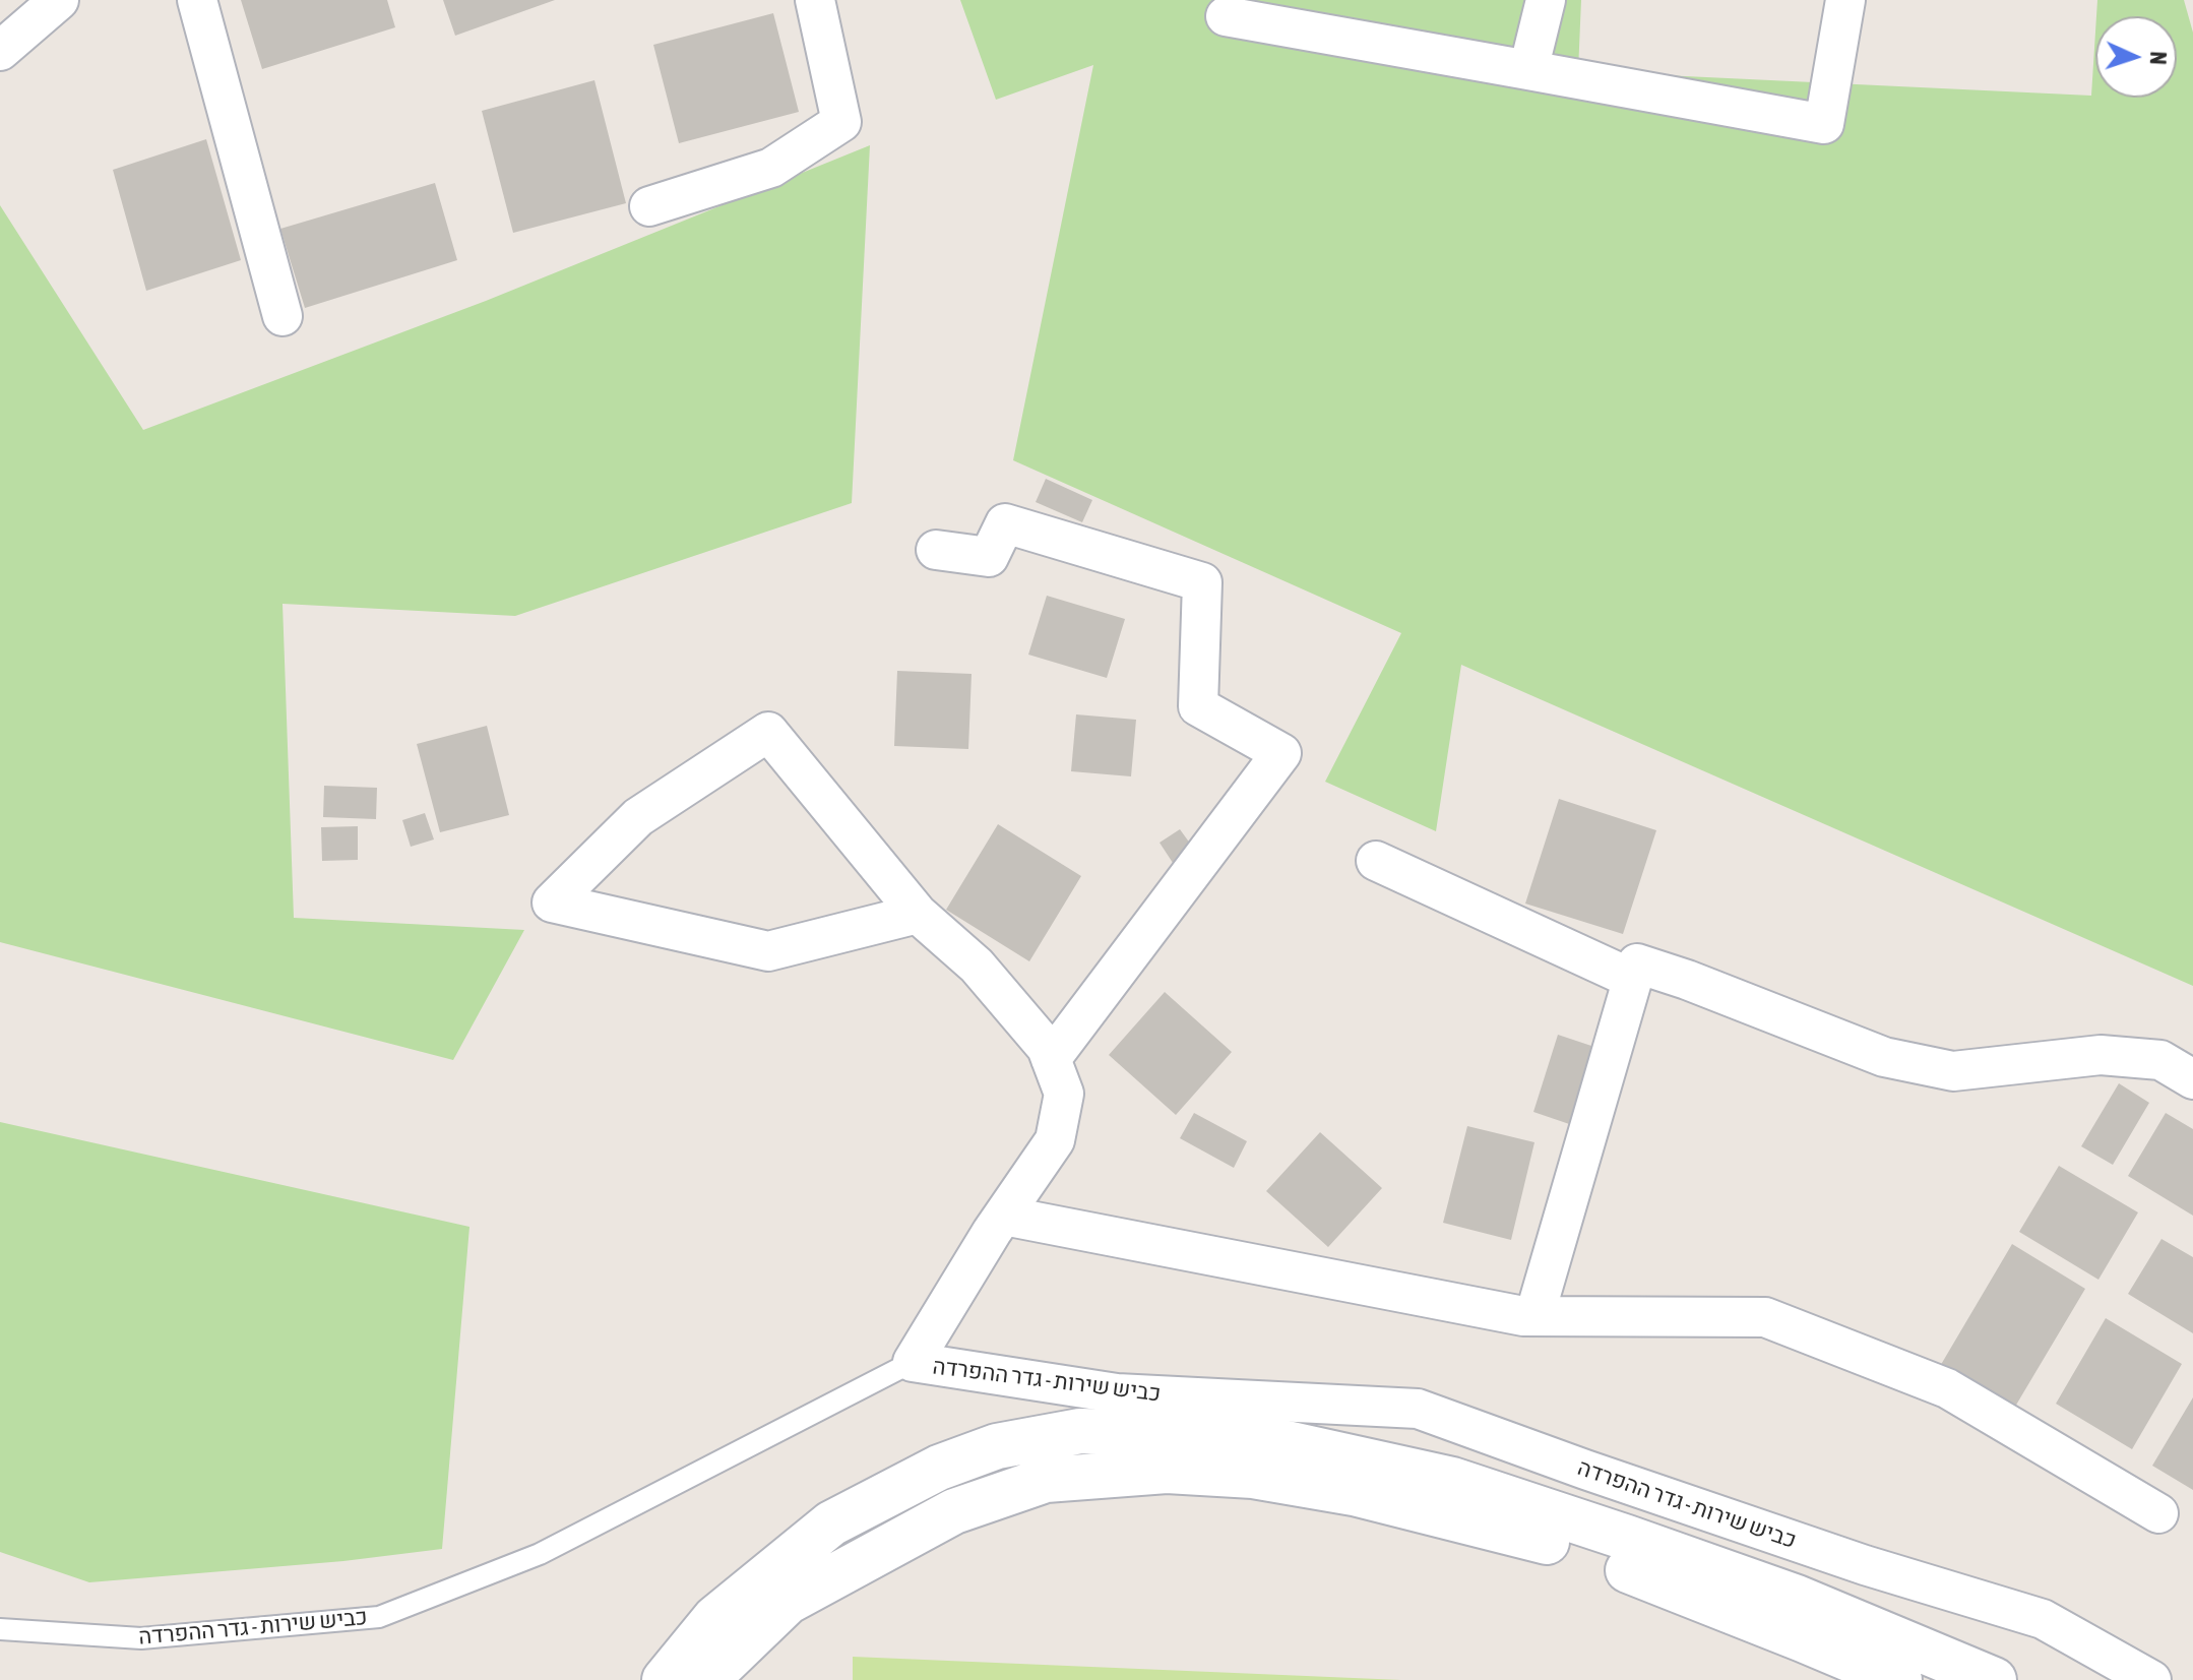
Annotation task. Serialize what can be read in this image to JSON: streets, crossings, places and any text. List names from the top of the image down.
{
  "streets": {
    "street": ["כביש שירות - גדר ההפרדה"]
  },
  "north": "right"
}
